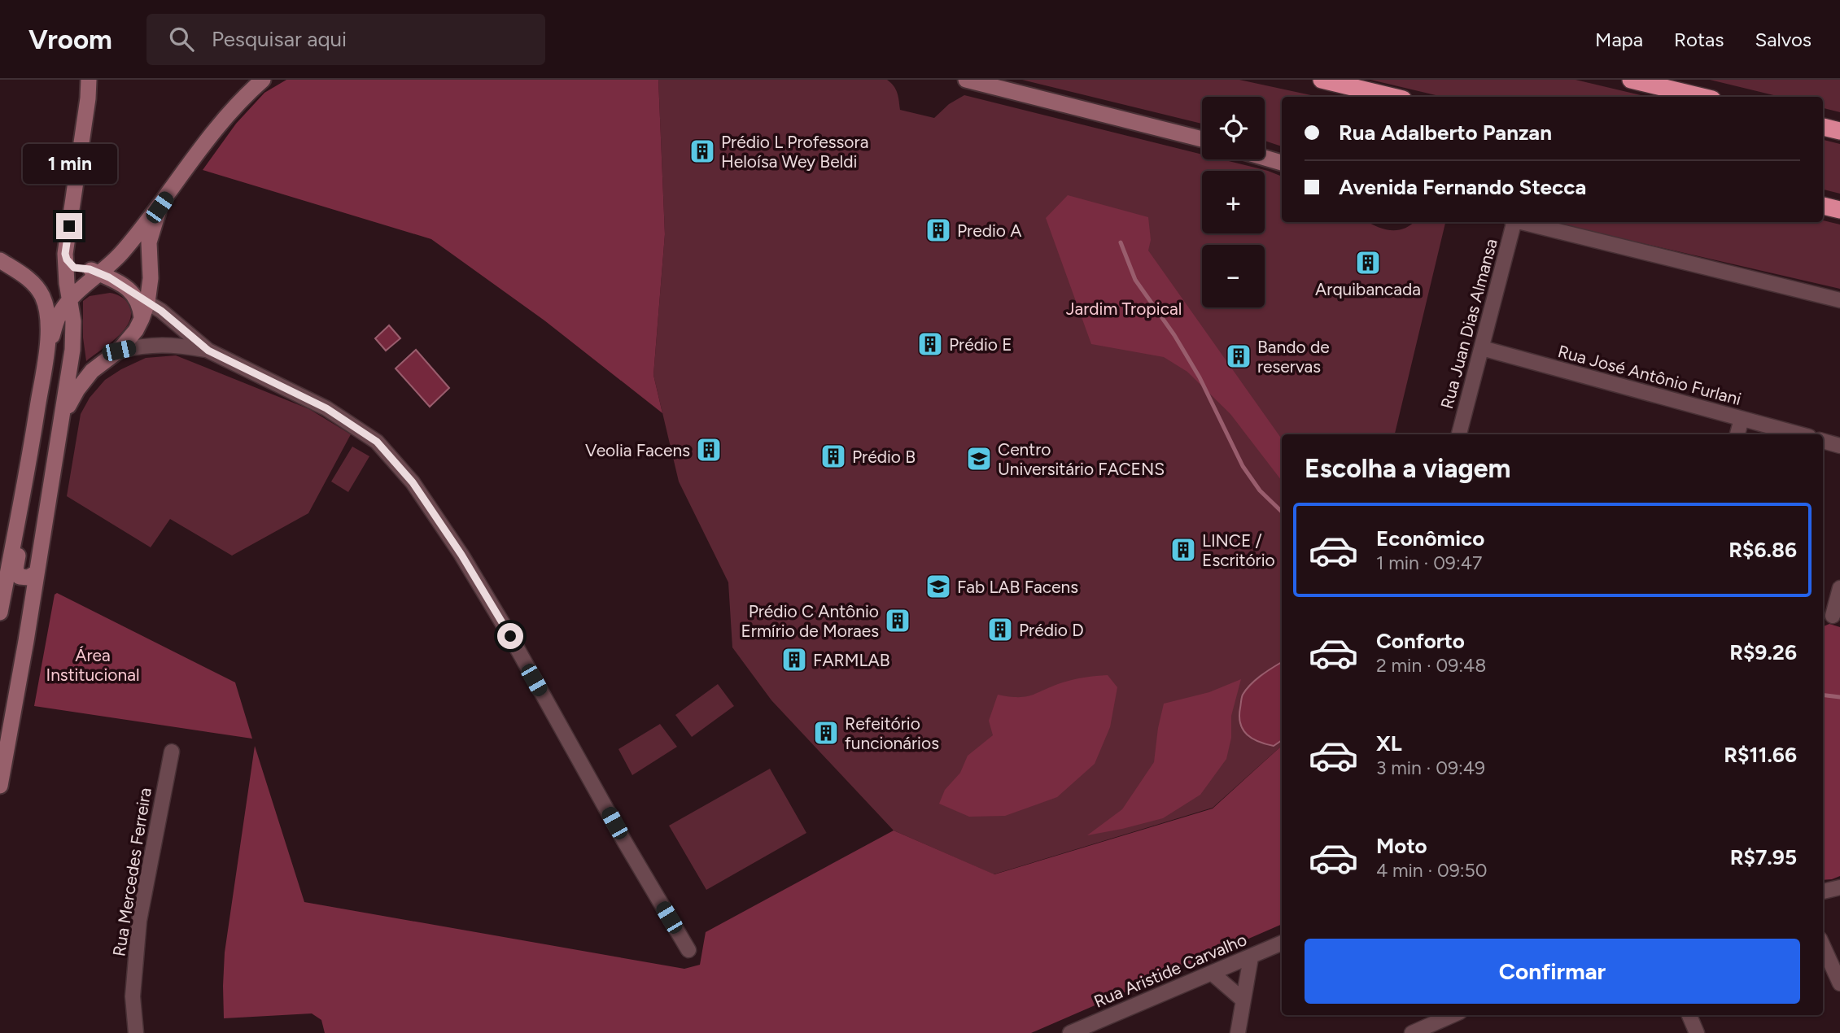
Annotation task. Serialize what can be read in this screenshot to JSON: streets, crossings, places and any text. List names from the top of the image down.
{
  "streets": {
    "street": [
      "Rua Juan Dias Almansa",
      "Rua José Antônio Furlani",
      "Rua Mercedes Ferreira",
      "Rua Aristide Carvalho"
    ]
  },
  "crossings": [
    ["Rua Juan Dias Almansa", "Rua José Antônio Furlani"]
  ],
  "parks": ["Jardim Tropical", "Área Institucional"],
  "places": {
    "building": [
      "Prédio L Professora Heloísa Wey Beldi",
      "Predio A",
      "Arquibancada",
      "Prédio E",
      "Bando de reservas",
      "Veolia Facens",
      "Prédio B",
      "LINCE / Escritório",
      "Prédio C Antônio Ermírio de Moraes",
      "Prédio D",
      "FARMLAB",
      "Refeitório funcionários"
    ],
    "school or university": ["Centro Universitário FACENS", "Fab LAB Facens"]
  },
  "page": {
    "header": "Vroom",
    "search": "Pesquisar aqui",
    "nav": ["Mapa", "Rotas", "Salvos"],
    "map_buttons": ["+", "−"],
    "banner": ["Rua Adalberto Panzan", "Avenida Fernando Stecca"],
    "bubble": "1 min",
    "heading": "Escolha a viagem",
    "list": [
      {
        "name": "Econômico",
        "note": "1 min · 09:47",
        "value": "R$6.86"
      },
      {
        "name": "Conforto",
        "note": "2 min · 09:48",
        "value": "R$9.26"
      },
      {
        "name": "XL",
        "note": "3 min · 09:49",
        "value": "R$11.66"
      },
      {
        "name": "Moto",
        "note": "4 min · 09:50",
        "value": "R$7.95"
      }
    ],
    "buttons": "Confirmar"
  }
}
